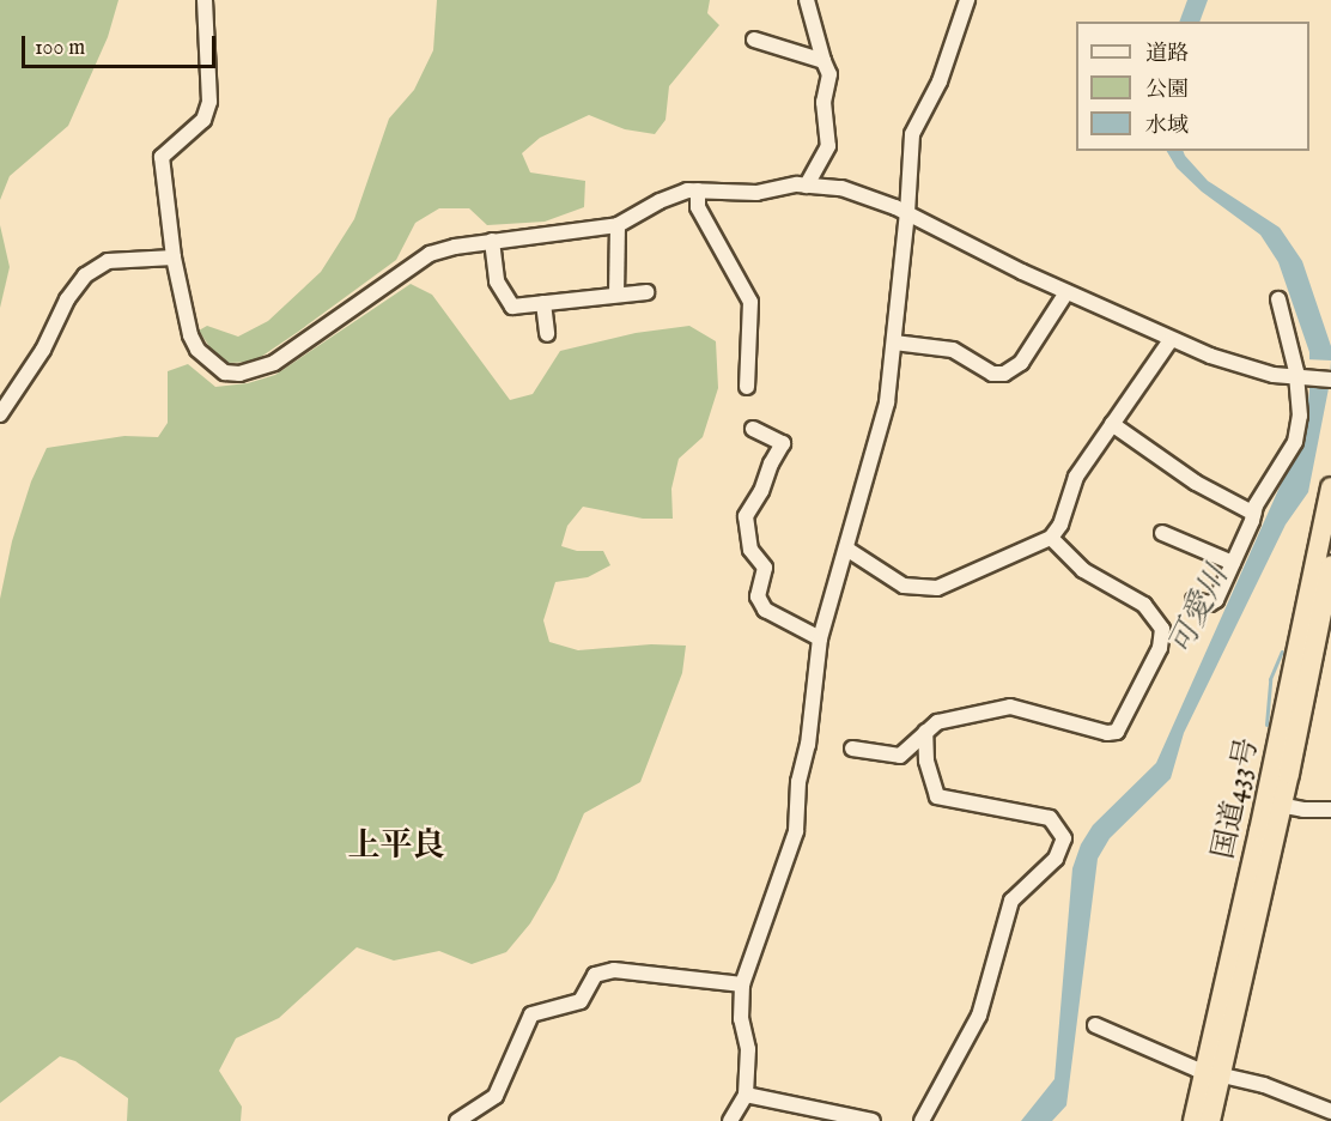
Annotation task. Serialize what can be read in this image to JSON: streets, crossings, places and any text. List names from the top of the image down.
{
  "streets": {
    "highway": ["国道433号"]
  },
  "districts": ["上平良"],
  "water": ["可愛川"],
  "legend": ["道路", "公園", "水域"],
  "scale_bar": "100 m"
}
